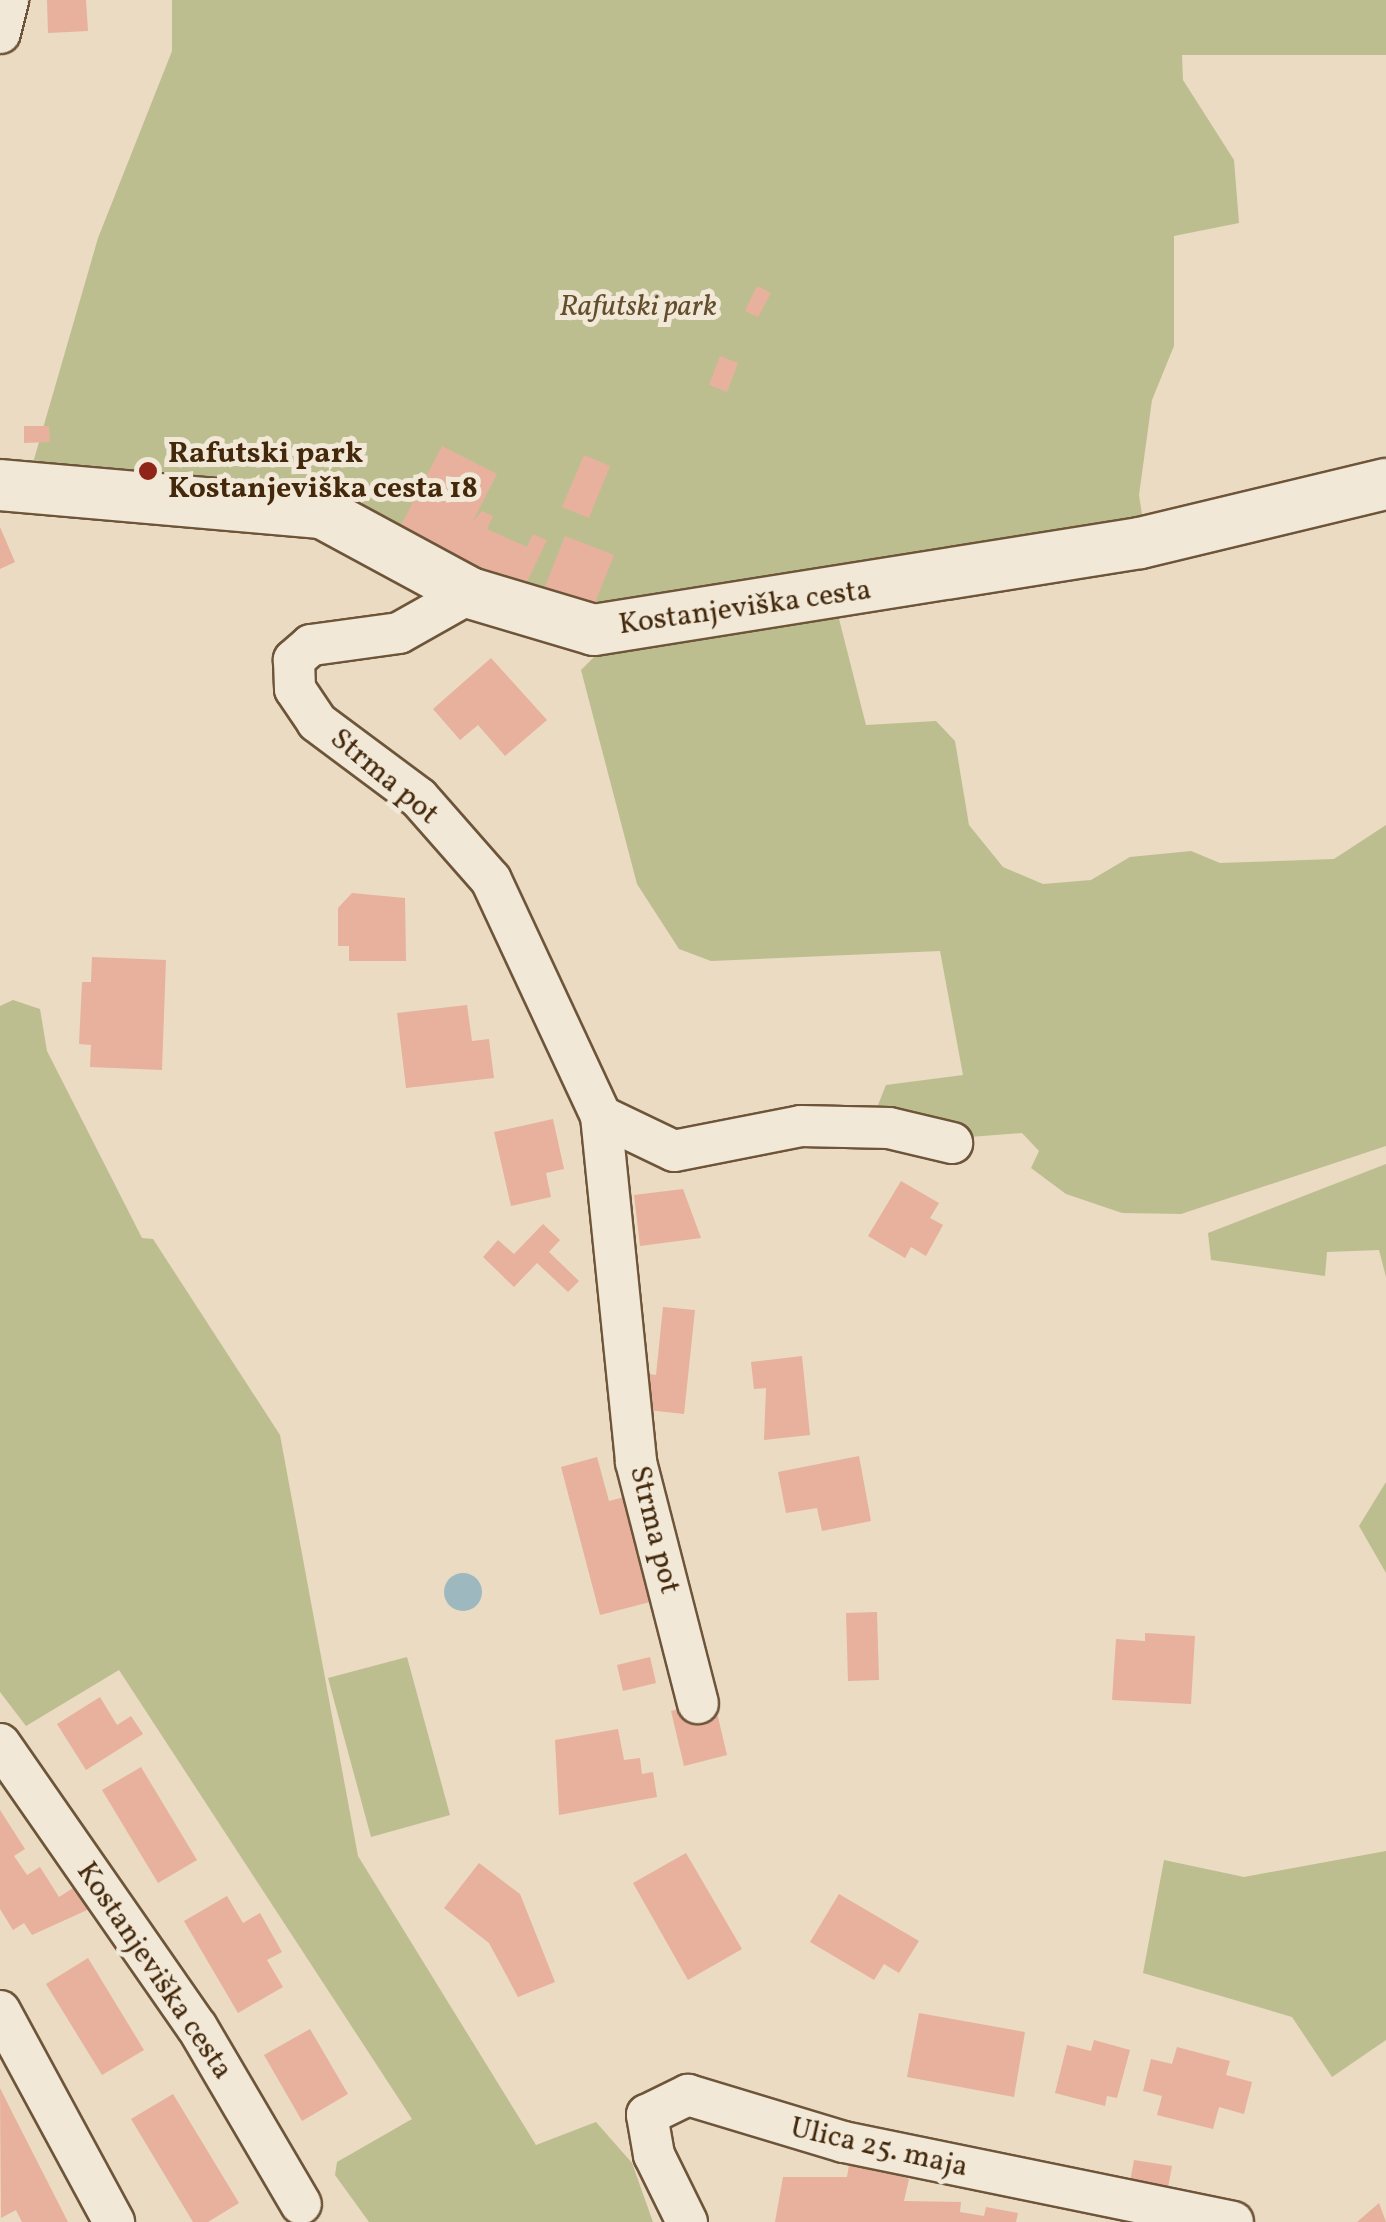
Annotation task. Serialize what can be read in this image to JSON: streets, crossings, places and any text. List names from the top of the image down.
{
  "streets": {
    "street": ["Kostanjeviška cesta", "Strma pot", "Ulica 25. maja"]
  },
  "crossings": [
    ["Kostanjeviška cesta", "Strma pot"]
  ],
  "parks": ["Rafutski park"],
  "places": ["Rafutski park Kostanjeviška cesta 18"]
}
